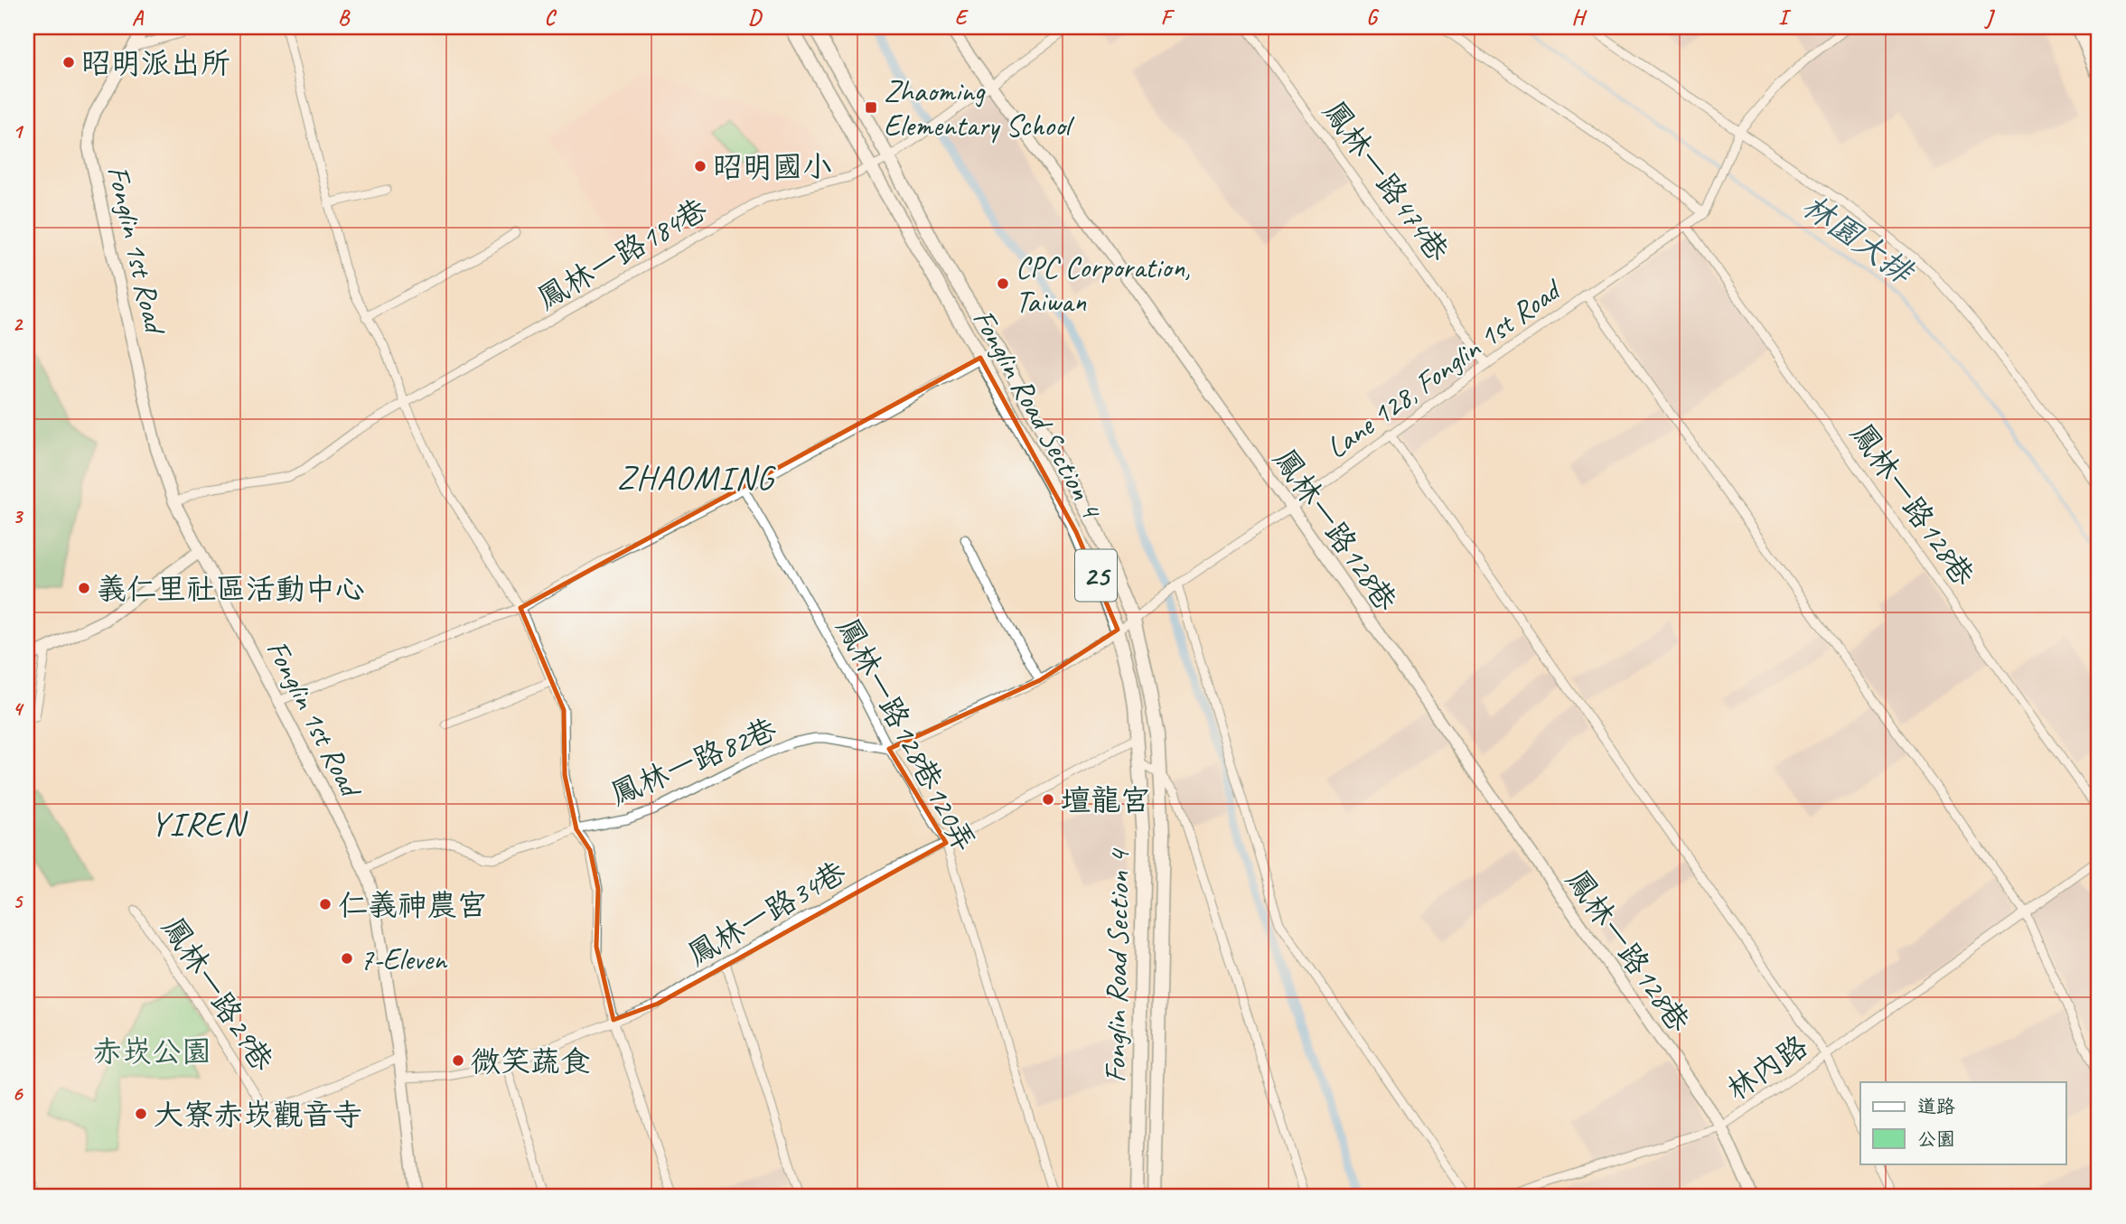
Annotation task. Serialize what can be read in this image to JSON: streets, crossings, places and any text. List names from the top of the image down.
{
  "streets": {
    "main road": ["Fonglin Road Section 4", "25"],
    "street": [
      "鳳林一路474巷",
      "Fonglin 1st Road",
      "鳳林一路184巷",
      "Lane 128, Fonglin 1st Road",
      "鳳林一路128巷",
      "鳳林一路128巷120弄",
      "鳳林一路82巷",
      "鳳林一路34巷",
      "鳳林一路29巷",
      "林內路"
    ]
  },
  "crossings": [
    ["鳳林一路474巷", "Lane 128, Fonglin 1st Road"],
    ["Fonglin 1st Road", "鳳林一路184巷"],
    ["Fonglin 1st Road", "鳳林一路82巷"],
    ["Fonglin 1st Road", "鳳林一路34巷"],
    ["Fonglin 1st Road", "鳳林一路29巷"],
    ["鳳林一路184巷", "Fonglin Road Section 4"],
    ["Lane 128, Fonglin 1st Road", "Fonglin Road Section 4"],
    ["Lane 128, Fonglin 1st Road", "鳳林一路128巷"],
    ["Fonglin Road Section 4", "鳳林一路34巷"],
    ["鳳林一路128巷", "林內路"],
    ["鳳林一路128巷120弄", "鳳林一路82巷"],
    ["鳳林一路128巷120弄", "鳳林一路34巷"]
  ],
  "districts": ["ZHAOMING", "YIREN"],
  "water": ["林園大排"],
  "parks": ["赤崁公園"],
  "places": {
    "other": [
      "昭明派出所",
      "昭明國小",
      "CPC Corporation, Taiwan",
      "義仁里社區活動中心",
      "壇龍宮",
      "仁義神農宮",
      "7-Eleven",
      "微笑蔬食",
      "大寮赤崁觀音寺"
    ],
    "transit": ["Zhaoming Elementary School"]
  },
  "legend": ["道路", "公園"],
  "grid": {
    "columns": [
      "A",
      "B",
      "C",
      "D",
      "E",
      "F",
      "G",
      "H",
      "I",
      "J"
    ],
    "rows": [
      "1",
      "2",
      "3",
      "4",
      "5",
      "6"
    ]
  }
}
